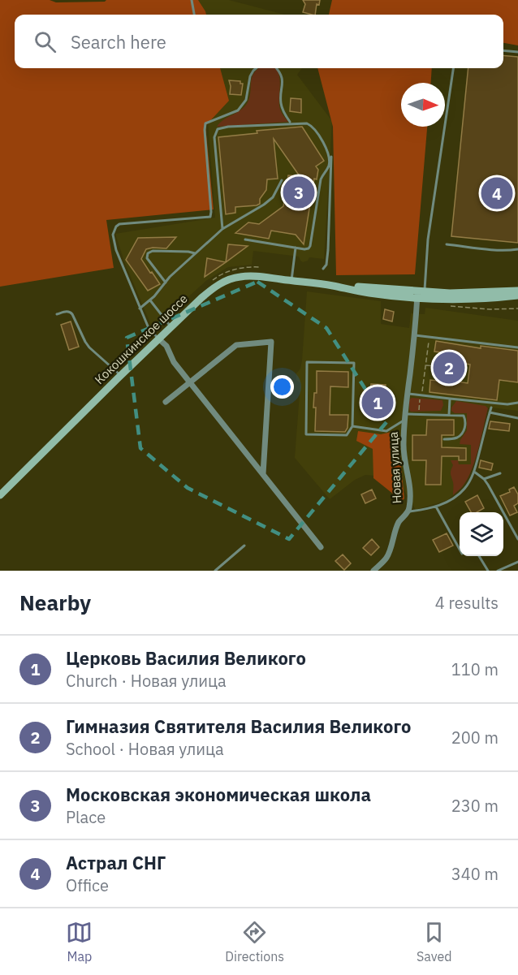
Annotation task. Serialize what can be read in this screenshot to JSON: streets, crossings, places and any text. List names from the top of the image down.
{
  "streets": {
    "main road": ["Кокошкинское шоссе"],
    "street": ["Новая улица"]
  },
  "crossings": [
    ["Кокошкинское шоссе", "Новая улица"]
  ],
  "north": "right",
  "page": {
    "search": "Search here",
    "pins": [
      "3",
      "4",
      "2",
      "1"
    ],
    "heading": ["Nearby", "4 results"],
    "list": [
      {
        "mark": "1",
        "name": "Церковь Василия Великого",
        "note": "Church · Новая улица",
        "value": "110 m"
      },
      {
        "mark": "2",
        "name": "Гимназия Святителя Василия Великого",
        "note": "School · Новая улица",
        "value": "200 m"
      },
      {
        "mark": "3",
        "name": "Московская экономическая школа",
        "note": "Place",
        "value": "230 m"
      },
      {
        "mark": "4",
        "name": "Астрал СНГ",
        "note": "Office",
        "value": "340 m"
      }
    ],
    "nav": ["Map", "Directions", "Saved"]
  }
}
